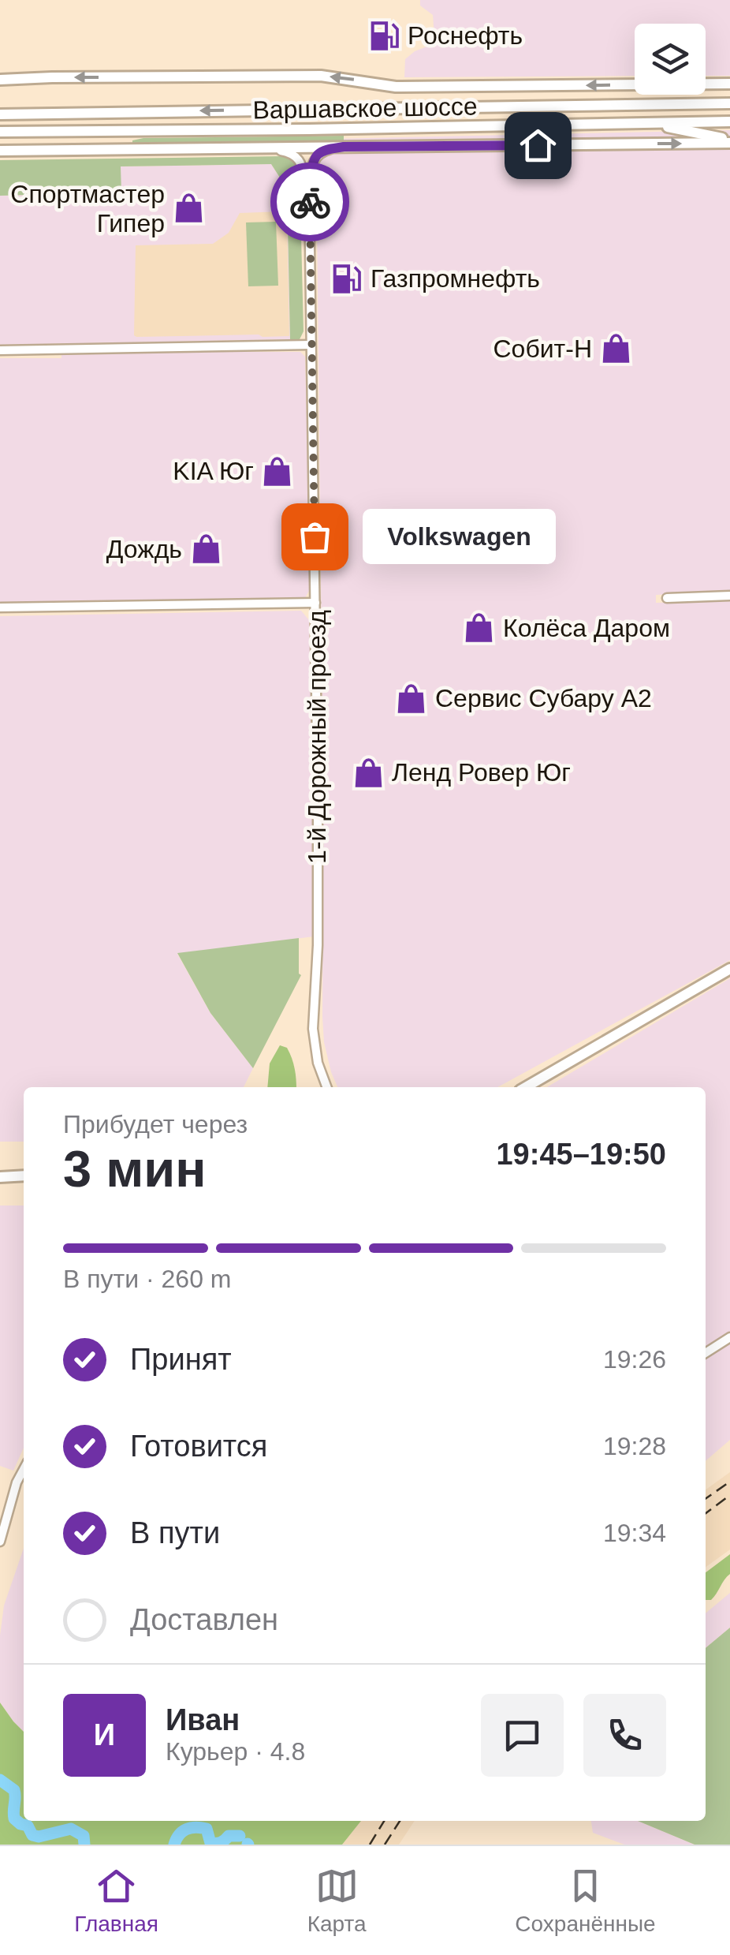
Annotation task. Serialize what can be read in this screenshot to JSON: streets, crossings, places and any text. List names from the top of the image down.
{
  "streets": {
    "main road": ["Варшавское шоссе"],
    "street": ["1-й Дорожный проезд"]
  },
  "places": {
    "fuel station": ["Роснефть", "Газпромнефть"],
    "shop": [
      "Спортмастер Гипер",
      "Собит-Н",
      "KIA Юг",
      "Дождь",
      "Колёса Даром",
      "Сервис Субару А2",
      "Ленд Ровер Юг"
    ],
    "other": ["Volkswagen"]
  },
  "page": {
    "bubble": "Volkswagen",
    "heading": ["3 мин", "Прибудет через", "19:45–19:50"],
    "panel": ["Иван", "Курьер · 4.8"],
    "bar": "В пути · 260 m",
    "list": [
      ["Принят", "19:26"],
      ["Готовится", "19:28"],
      ["В пути", "19:34"],
      "Доставлен"
    ],
    "round": "И",
    "tabs": ["Главная", "Карта", "Сохранённые"]
  }
}
